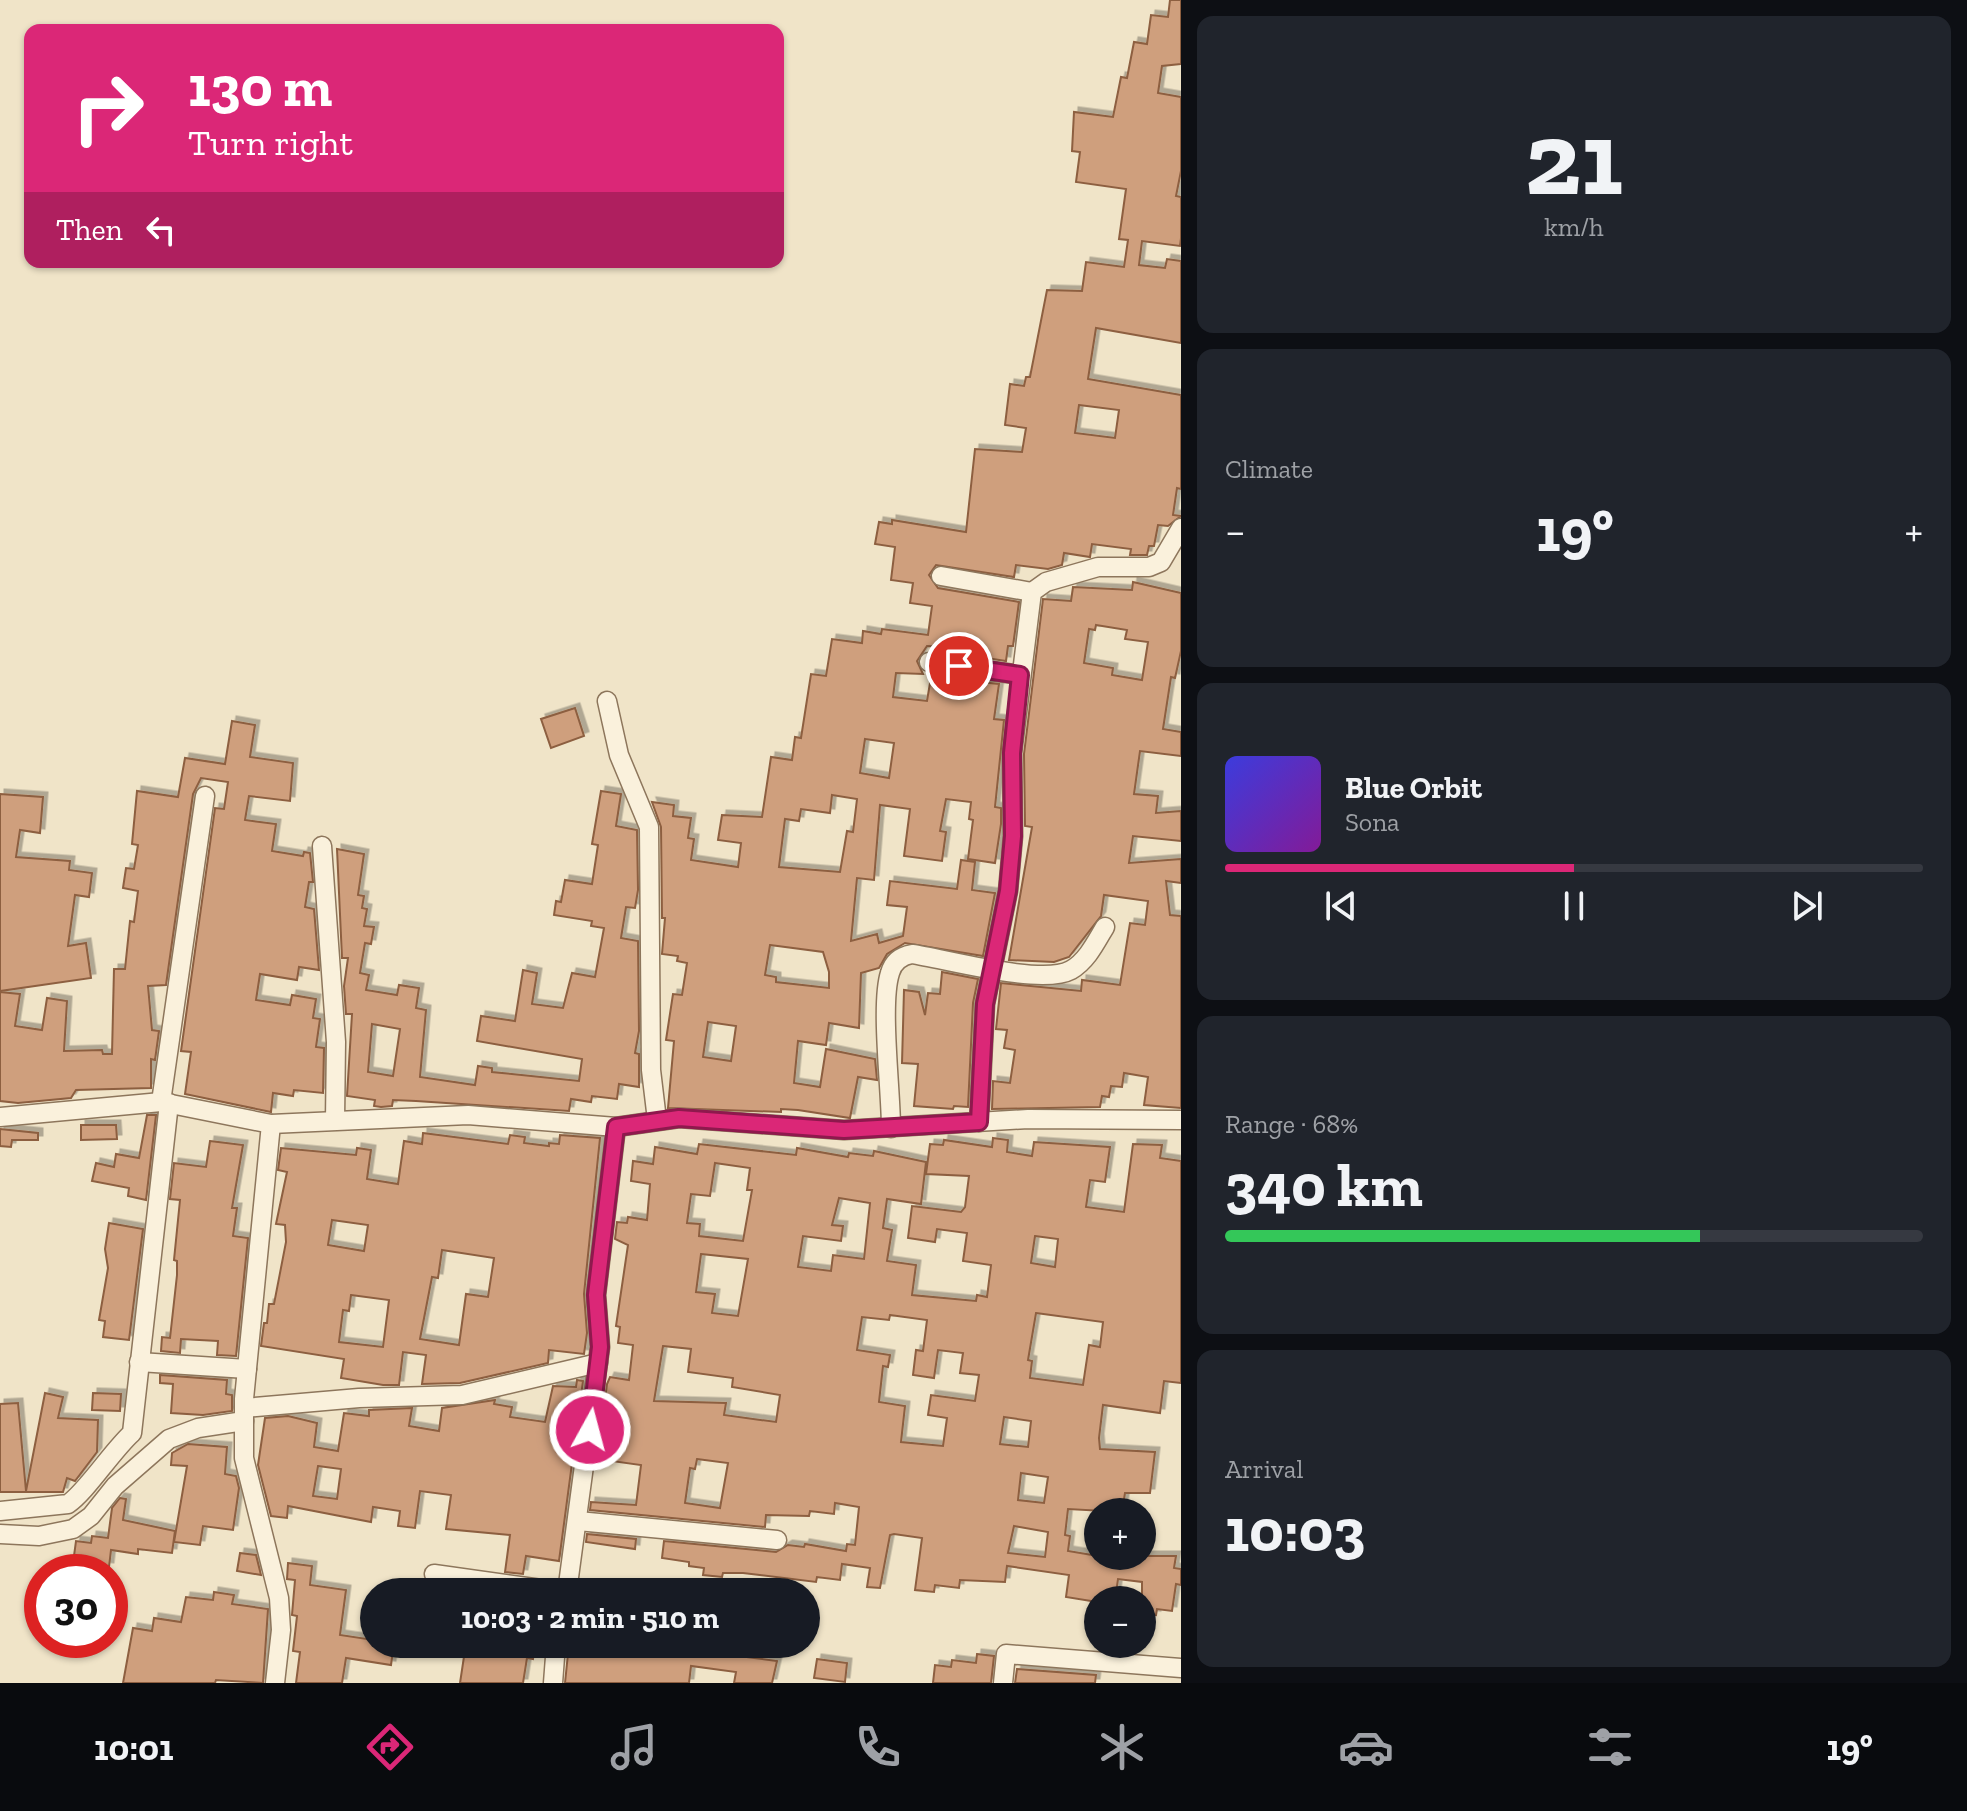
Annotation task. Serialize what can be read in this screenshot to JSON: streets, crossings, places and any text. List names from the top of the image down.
{
  "page": {
    "tile": [
      ["21", "km/h"],
      "Climate",
      ["Range · 68%", "340 km"],
      ["Arrival", "10:03"]
    ],
    "turn": ["130 m", "Turn right"],
    "then": "Then",
    "heat": ["−", "19°", "+"],
    "song": ["Blue Orbit", "Sona"],
    "map_buttons": ["+", "−"],
    "limit": "30",
    "trip": "10:03 · 2 min · 510 m",
    "tabs": ["10:01", "19°"]
  }
}
